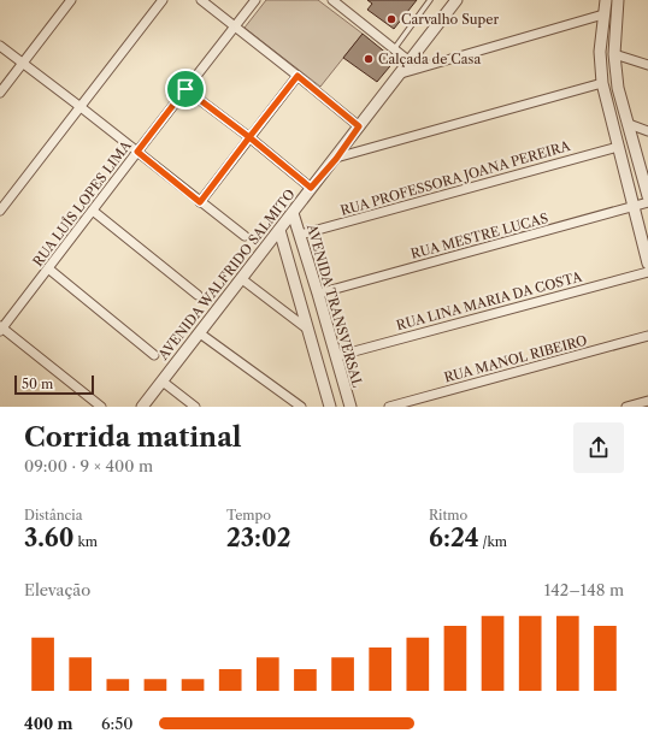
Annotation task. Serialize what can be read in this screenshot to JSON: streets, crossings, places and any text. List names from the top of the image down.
{
  "streets": {
    "street": [
      "RUA PROFESSORA JOANA PEREIRA",
      "RUA LUÍS LOPES LIMA",
      "RUA MESTRE LUCAS",
      "AVENIDA WALFRIDO SALMITO",
      "RUA LINA MARIA DA COSTA",
      "AVENIDA TRANSVERSAL",
      "RUA MANOL RIBEIRO"
    ]
  },
  "crossings": [
    ["RUA PROFESSORA JOANA PEREIRA", "AVENIDA TRANSVERSAL"],
    ["RUA MESTRE LUCAS", "AVENIDA TRANSVERSAL"],
    ["AVENIDA WALFRIDO SALMITO", "AVENIDA TRANSVERSAL"],
    ["RUA LINA MARIA DA COSTA", "AVENIDA TRANSVERSAL"]
  ],
  "places": ["Carvalho Super", "Calçada de Casa"],
  "scale_bar": "50 m",
  "page": {
    "scale": "50 m",
    "heading": ["Corrida matinal", "09:00 · 9 × 400 m"],
    "stats": [
      ["Distância", "3.60 km"],
      ["Tempo", "23:02"],
      ["Ritmo", "6:24 /km"]
    ],
    "chart": ["Elevação", "142–148 m"],
    "list": [
      {
        "name": "400 m",
        "note": "6:50"
      }
    ]
  }
}
